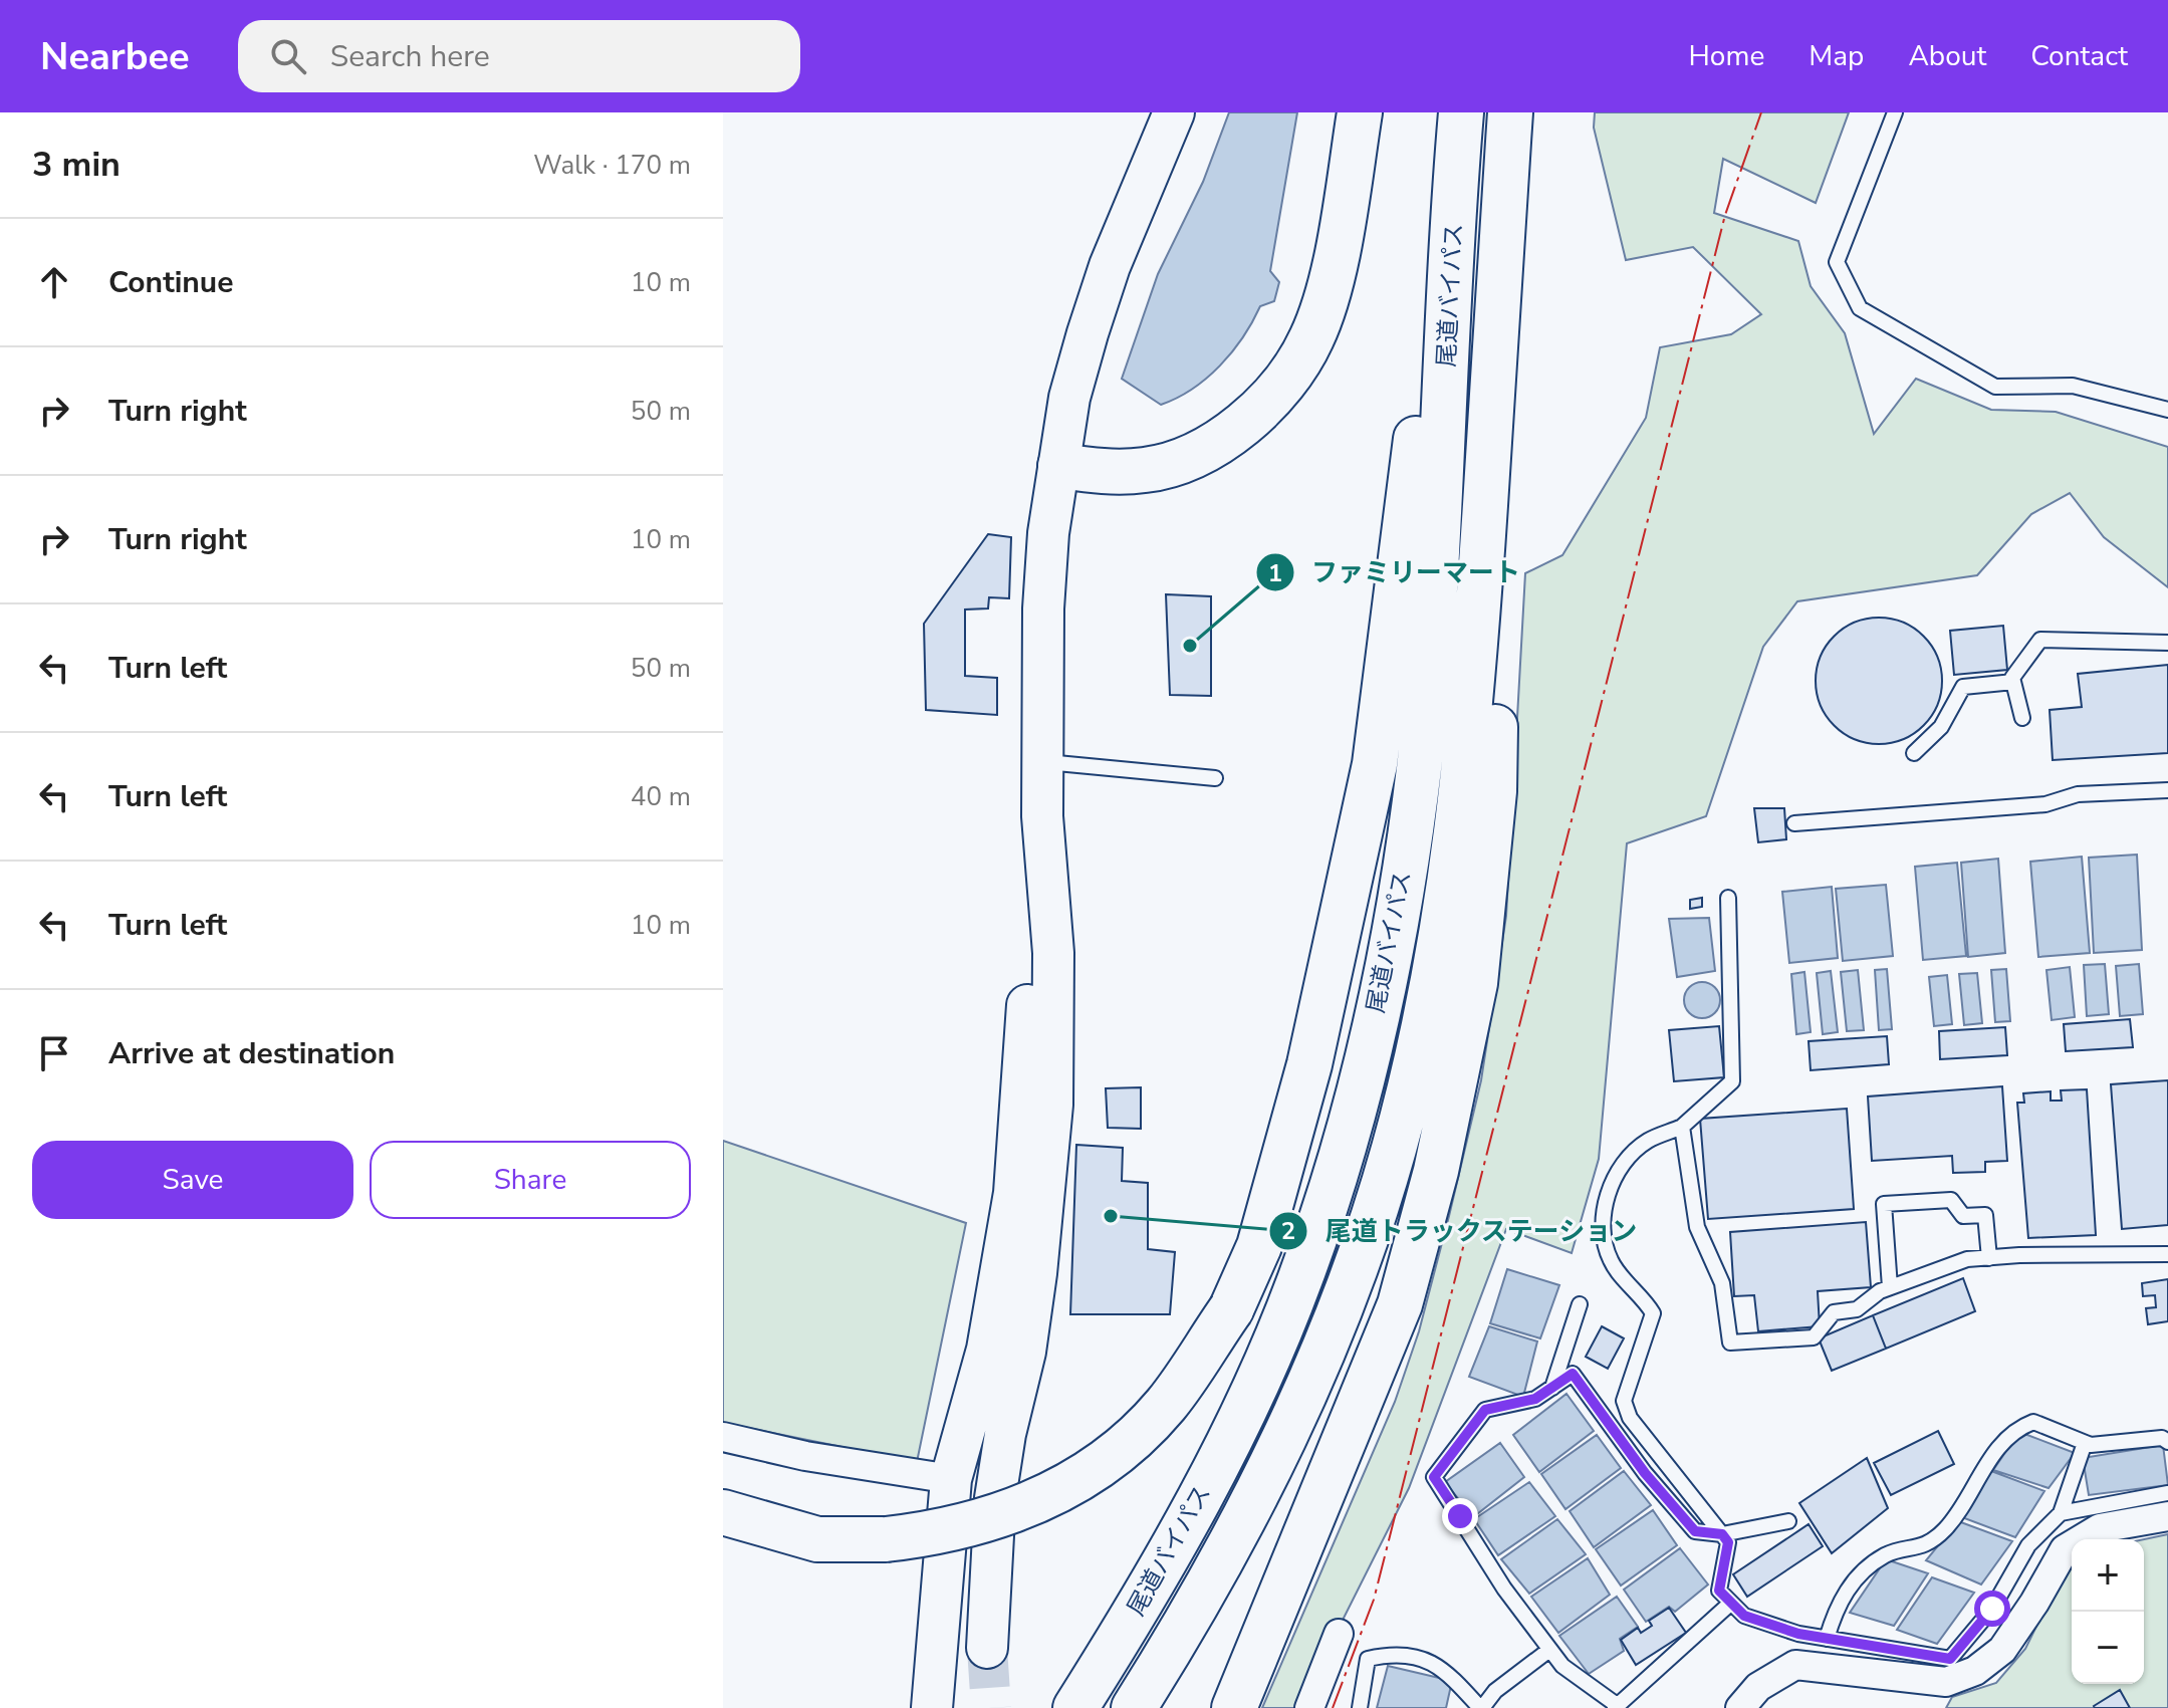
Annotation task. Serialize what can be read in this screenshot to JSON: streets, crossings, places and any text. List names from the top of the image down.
{
  "streets": {
    "highway": ["尾道バイパス"]
  },
  "places": ["ファミリーマート", "尾道トラックステーション"],
  "page": {
    "header": "Nearbee",
    "search": "Search here",
    "nav": [
      "Home",
      "Map",
      "About",
      "Contact"
    ],
    "heading": ["3 min", "Walk · 170 m"],
    "list": [
      ["Continue", "10 m"],
      ["Turn right", "50 m"],
      ["Turn right", "10 m"],
      ["Turn left", "50 m"],
      ["Turn left", "40 m"],
      ["Turn left", "10 m"],
      "Arrive at destination"
    ],
    "buttons": ["Save", "Share"],
    "map_buttons": ["+", "−"]
  }
}
